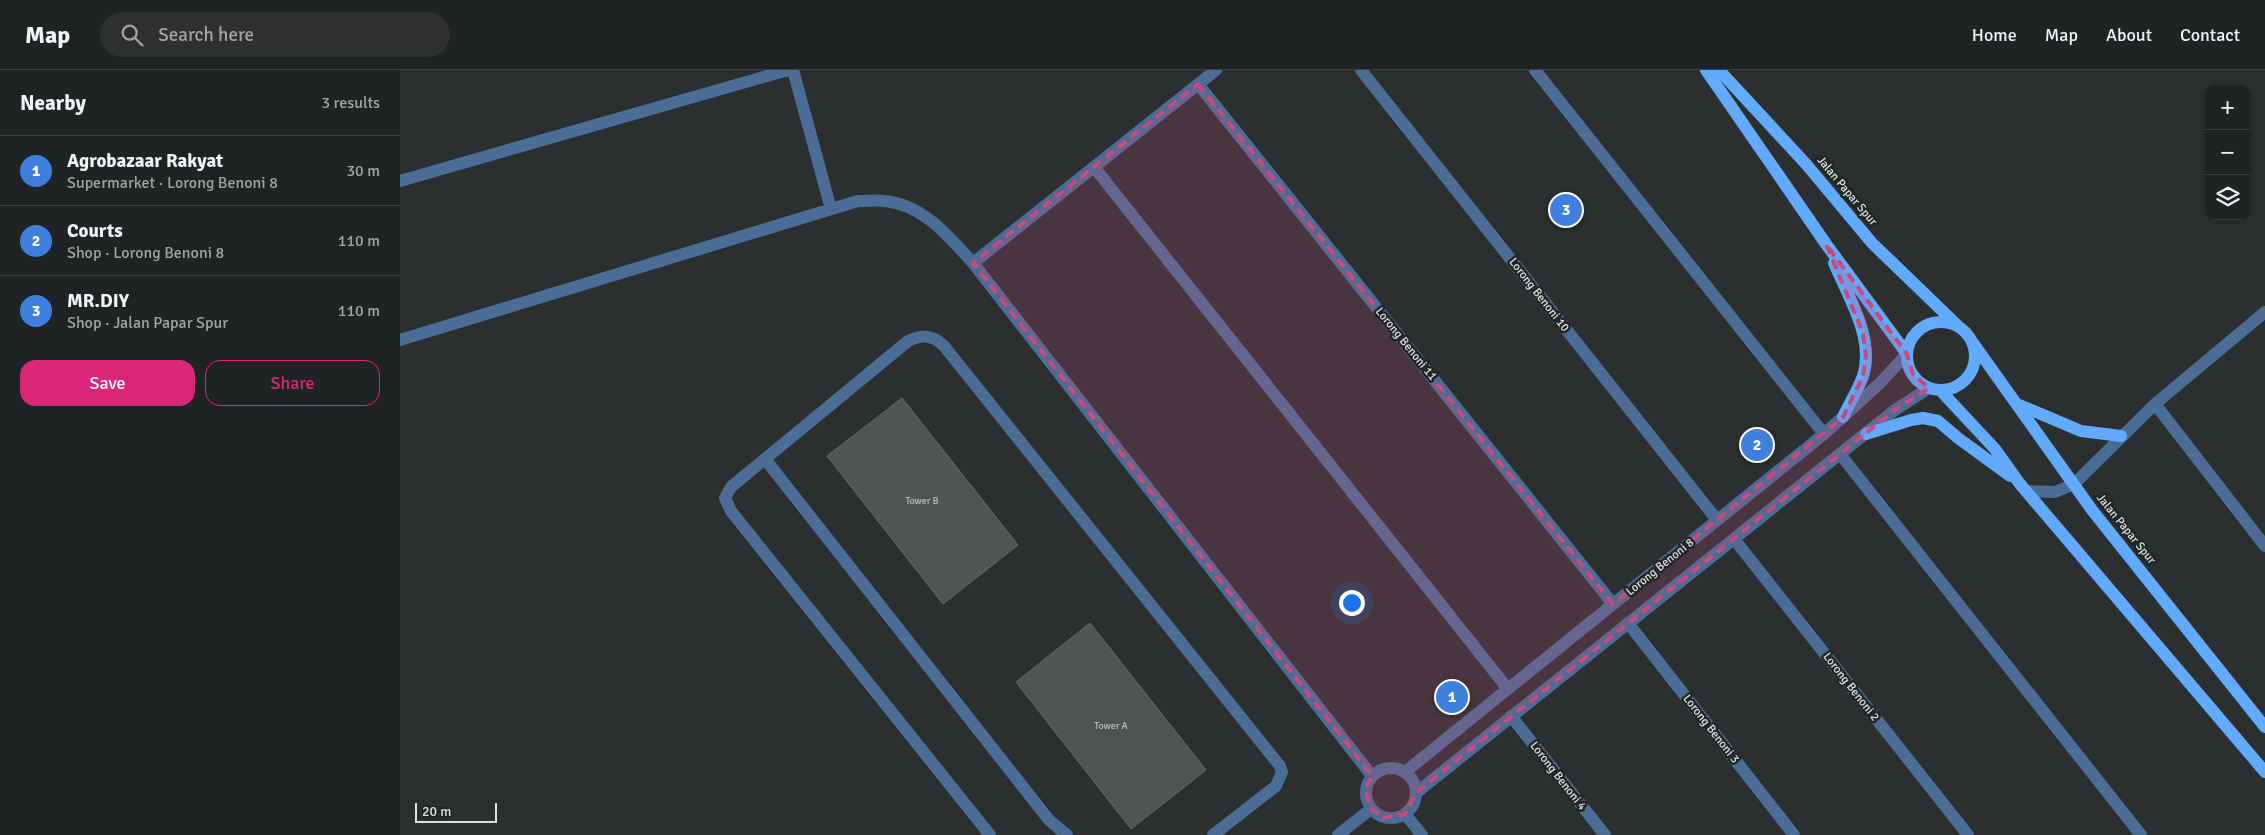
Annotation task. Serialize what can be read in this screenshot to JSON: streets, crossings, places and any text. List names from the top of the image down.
{
  "streets": {
    "main road": ["Jalan Papar Spur"],
    "street": [
      "Lorong Benoni 10",
      "Lorong Benoni 11",
      "Lorong Benoni 8",
      "Lorong Benoni 2",
      "Lorong Benoni 3",
      "Lorong Benoni 4"
    ]
  },
  "crossings": [
    ["Jalan Papar Spur", "Lorong Benoni 8"],
    ["Lorong Benoni 10", "Lorong Benoni 8"],
    ["Lorong Benoni 11", "Lorong Benoni 8"],
    ["Lorong Benoni 8", "Lorong Benoni 2"],
    ["Lorong Benoni 8", "Lorong Benoni 3"],
    ["Lorong Benoni 8", "Lorong Benoni 4"]
  ],
  "house_numbers": ["Tower B", "Tower A"],
  "scale_bar": "20 m",
  "page": {
    "header": "Map",
    "search": "Search here",
    "nav": [
      "Home",
      "Map",
      "About",
      "Contact"
    ],
    "heading": ["Nearby", "3 results"],
    "map_buttons": ["+", "−"],
    "list": [
      {
        "mark": "1",
        "name": "Agrobazaar Rakyat",
        "note": "Supermarket · Lorong Benoni 8",
        "value": "30 m"
      },
      {
        "mark": "2",
        "name": "Courts",
        "note": "Shop · Lorong Benoni 8",
        "value": "110 m"
      },
      {
        "mark": "3",
        "name": "MR.DIY",
        "note": "Shop · Jalan Papar Spur",
        "value": "110 m"
      }
    ],
    "pins": ["3", "2", "1"],
    "buttons": ["Save", "Share"],
    "scale": "20 m"
  }
}
